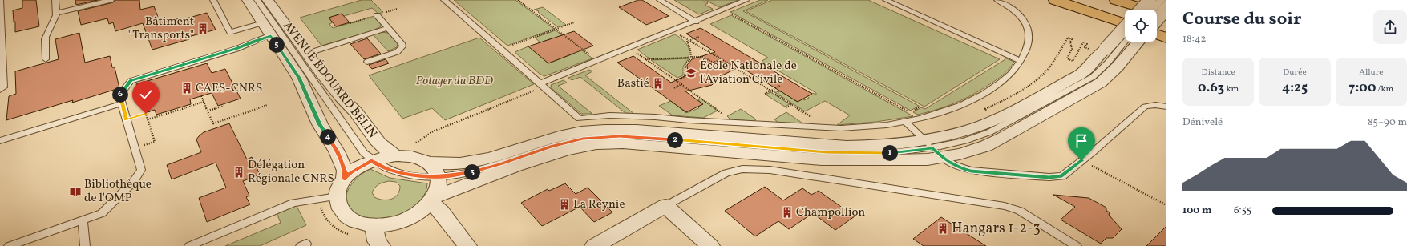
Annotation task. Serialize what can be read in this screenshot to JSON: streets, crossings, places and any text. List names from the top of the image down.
{
  "streets": {
    "street": ["AVENUE ÉDOUARD BELIN"]
  },
  "parks": ["Potager du BDD"],
  "places": {
    "building": [
      "Bâtiment \"Transports\"",
      "Bastié",
      "CAES-CNRS",
      "Délégation Régionale CNRS",
      "La Reynie",
      "Champollion",
      "Hangars 1-2-3"
    ],
    "school or university": ["École Nationale de l'Aviation Civile"],
    "library": ["Bibliothèque de l'OMP"]
  },
  "page": {
    "heading": ["Course du soir", "18:42"],
    "pins": [
      "5",
      "6",
      "4",
      "2",
      "1",
      "3"
    ],
    "stats": [
      ["Distance", "0.63 km"],
      ["Durée", "4:25"],
      ["Allure", "7:00 /km"]
    ],
    "chart": ["Dénivelé", "85–90 m"],
    "list": [
      {
        "name": "100 m",
        "note": "6:55"
      }
    ]
  }
}
